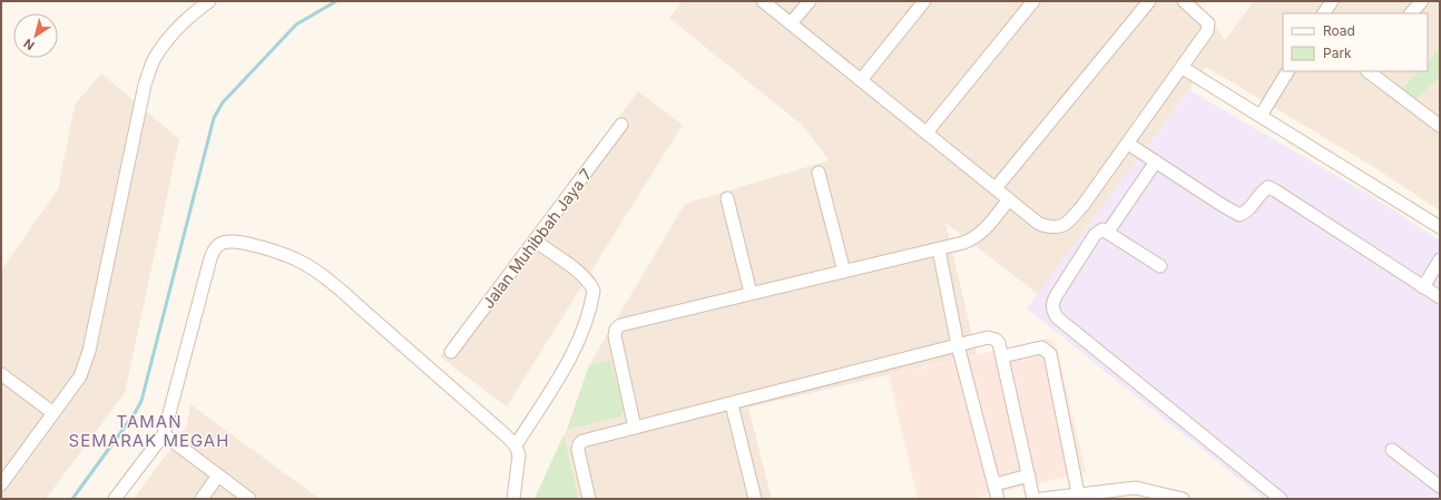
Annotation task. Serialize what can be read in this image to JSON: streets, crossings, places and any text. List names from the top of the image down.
{
  "streets": {
    "street": ["Jalan Muhibbah Jaya 7"]
  },
  "districts": ["TAMAN SEMARAK MEGAH"],
  "legend": ["Road", "Park"],
  "north": "bottom left"
}
